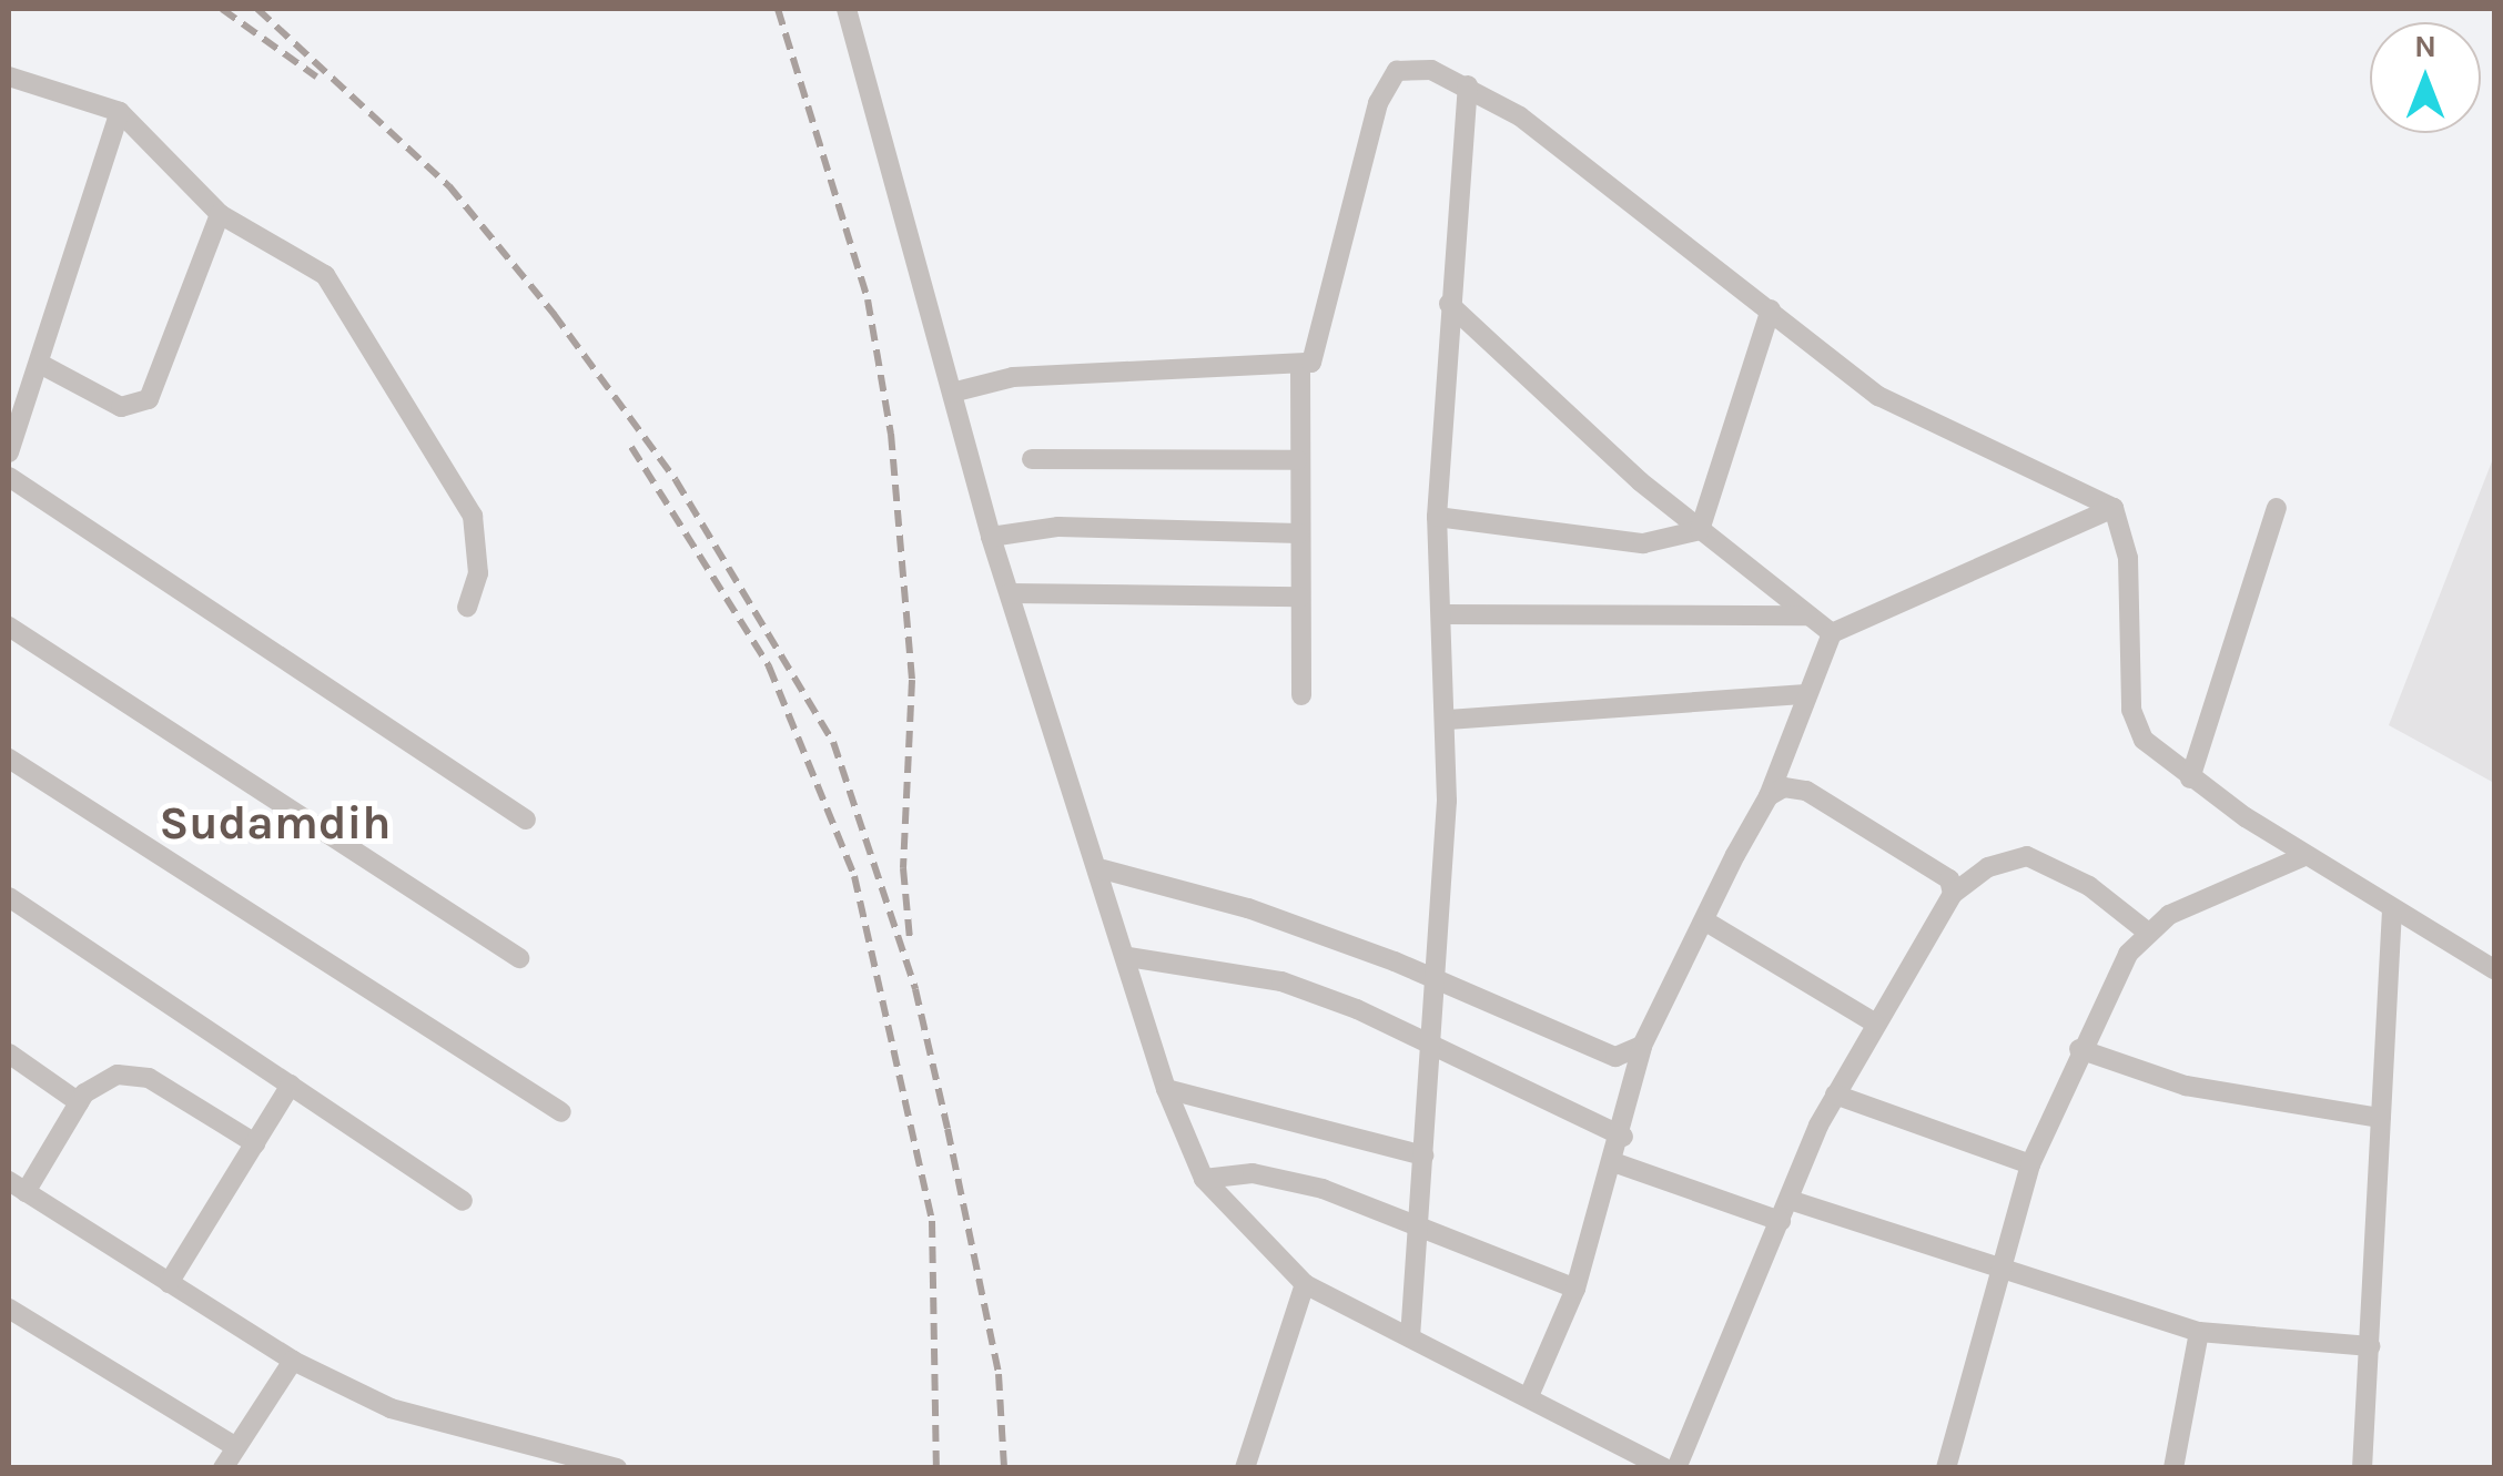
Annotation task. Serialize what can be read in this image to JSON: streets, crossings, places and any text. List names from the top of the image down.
{
  "districts": ["Sudamdih"],
  "north": "top"
}
